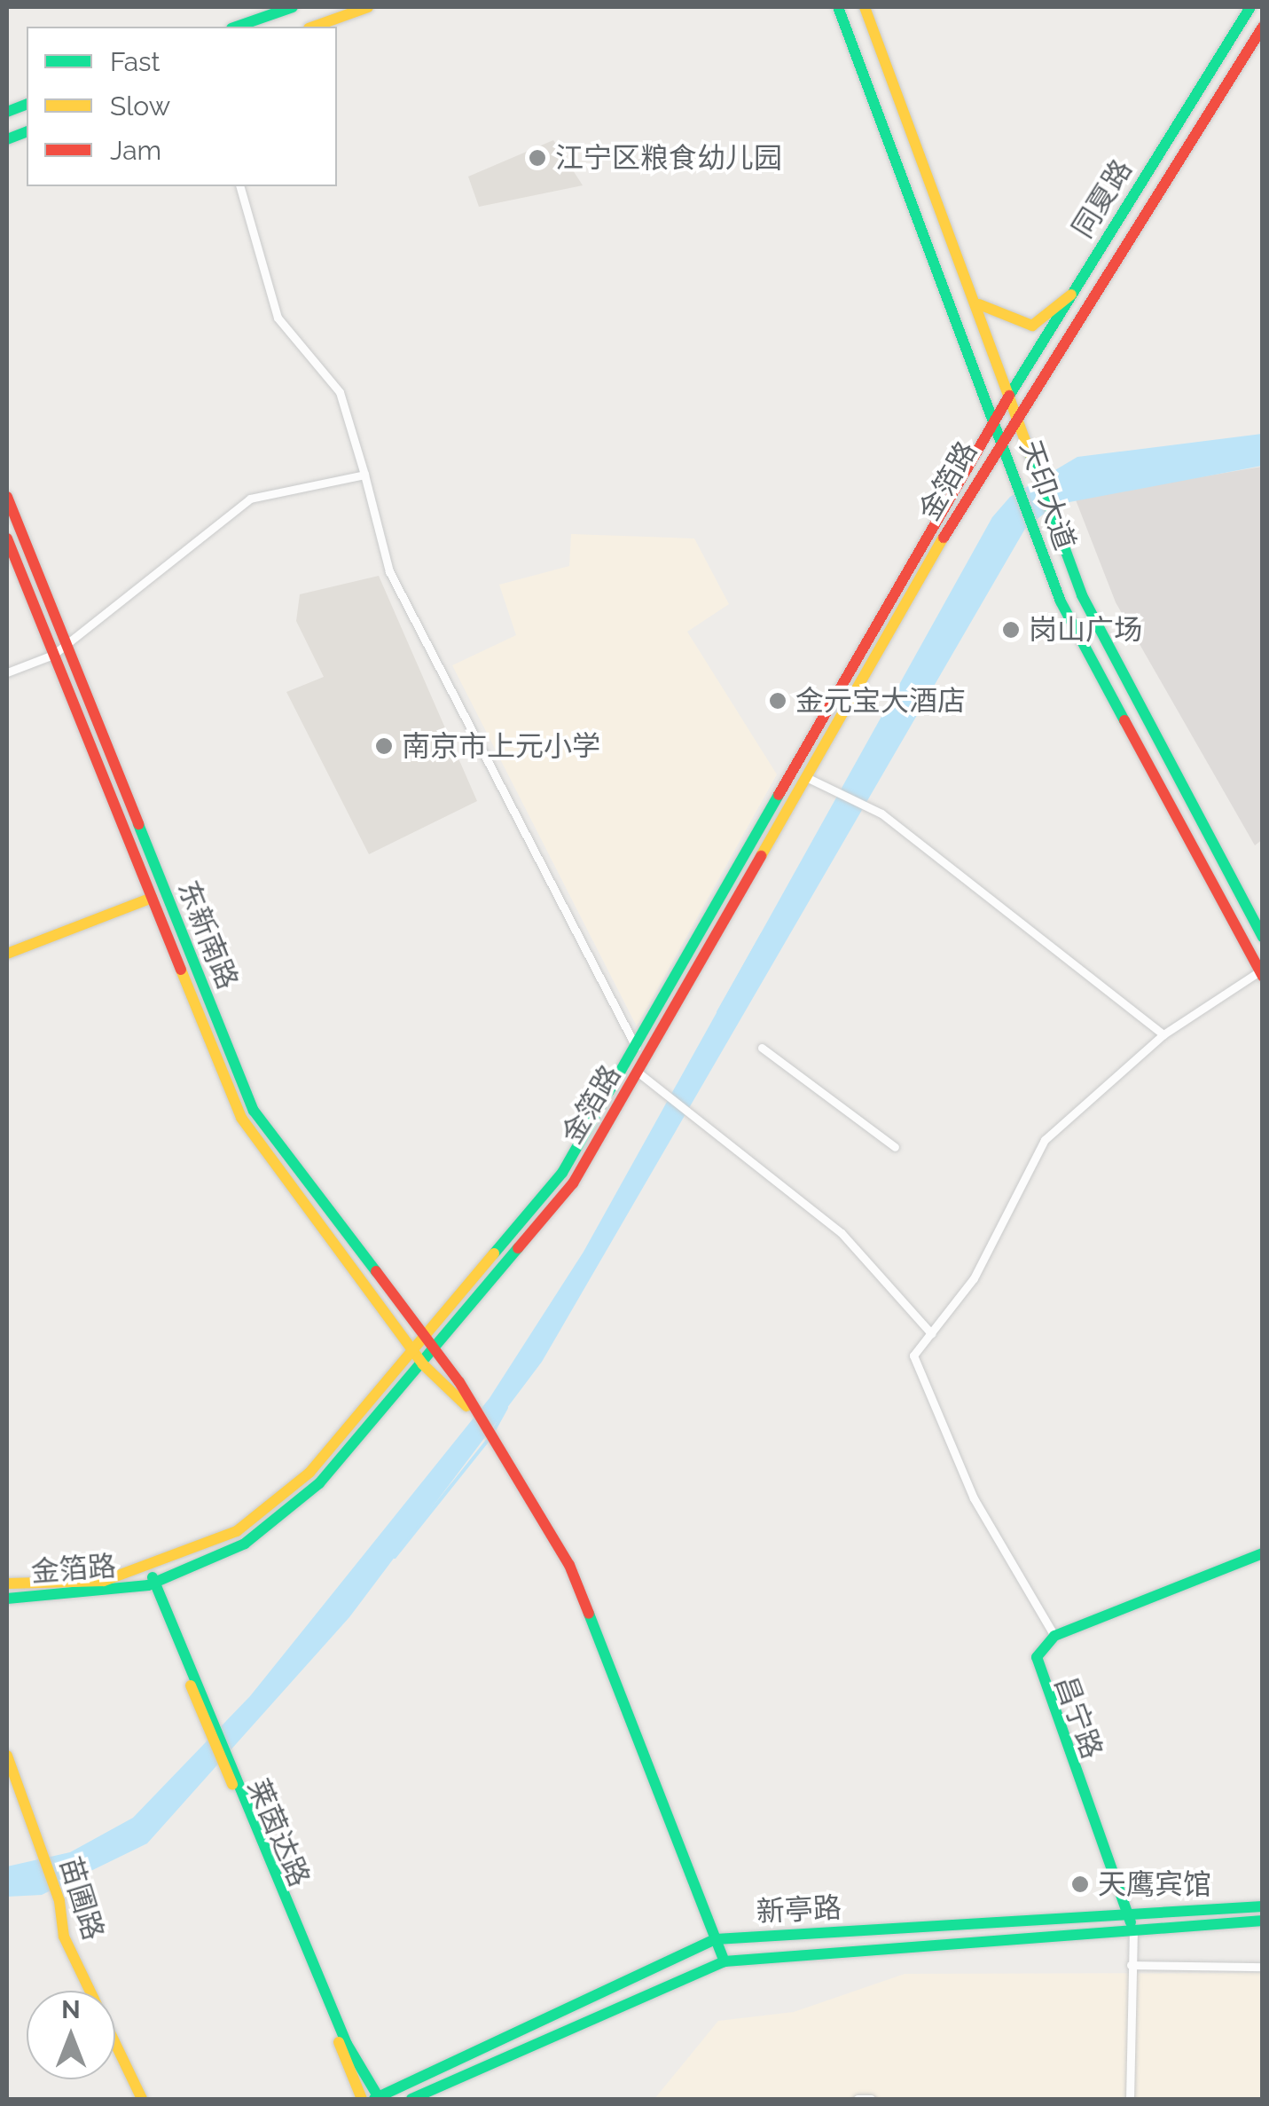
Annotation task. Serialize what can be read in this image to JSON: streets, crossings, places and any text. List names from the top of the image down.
{
  "streets": {
    "main road": [
      "同夏路",
      "金箔路",
      "天印大道",
      "东新南路",
      "昌宁路",
      "莱茵达路",
      "苗圃路",
      "新亭路"
    ]
  },
  "crossings": [
    ["同夏路", "金箔路"],
    ["同夏路", "天印大道"],
    ["金箔路", "天印大道"],
    ["金箔路", "东新南路"],
    ["金箔路", "莱茵达路"],
    ["昌宁路", "新亭路"]
  ],
  "places": [
    "江宁区粮食幼儿园",
    "岗山广场",
    "金元宝大酒店",
    "南京市上元小学",
    "天鹰宾馆"
  ],
  "legend": ["Fast", "Slow", "Jam"],
  "north": "top"
}
